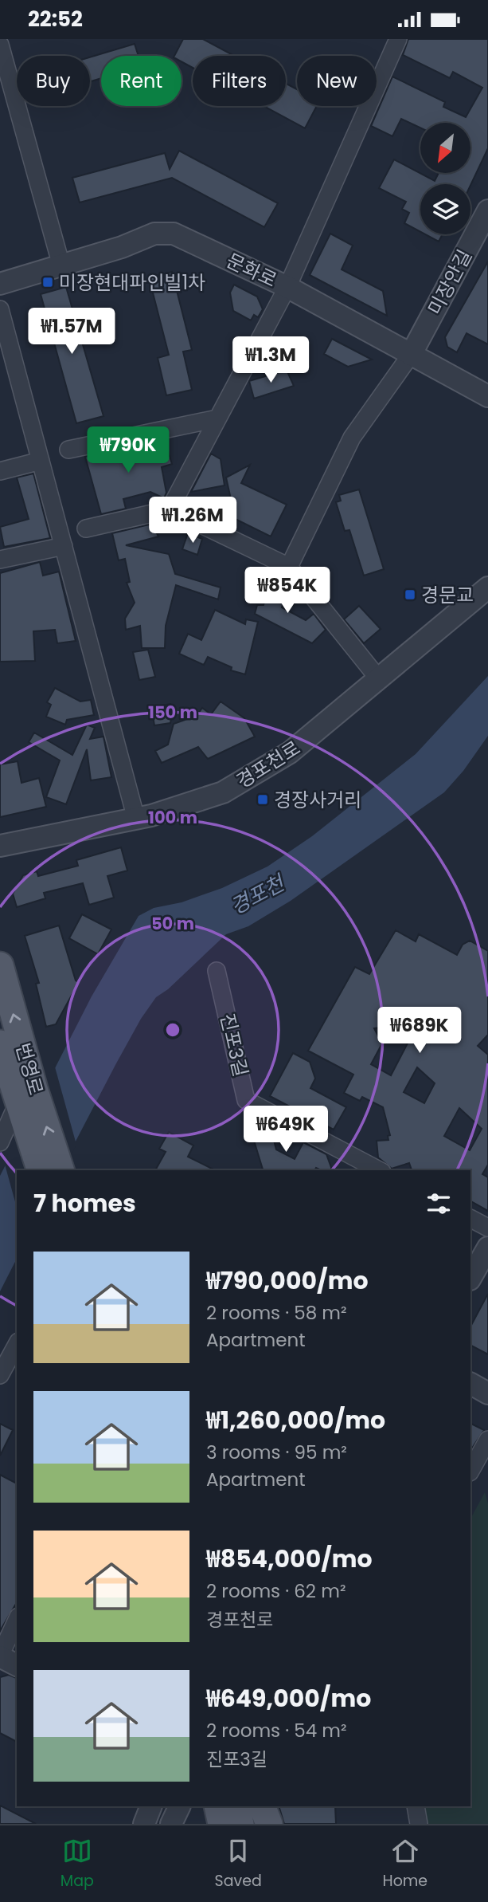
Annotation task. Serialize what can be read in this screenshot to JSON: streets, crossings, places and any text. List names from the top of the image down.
{
  "streets": {
    "main road": ["번영로"],
    "street": [
      "문화로",
      "미장안길",
      "경포천로",
      "진포3길"
    ]
  },
  "crossings": [
    ["문화로", "미장안길"]
  ],
  "water": ["경포천"],
  "places": {
    "transit": ["미장현대파인빌1차", "경문교", "경장사거리"]
  },
  "north": "bottom left",
  "page": {
    "status": "22:52",
    "chip": [
      "Buy",
      "Rent",
      "Filters",
      "New"
    ],
    "price": [
      "₩1.57M",
      "₩1.3M",
      "₩790K",
      "₩1.26M",
      "₩854K",
      "₩689K",
      "₩649K"
    ],
    "heading": "7 homes",
    "list": [
      {
        "name": "₩790,000/mo",
        "note": "2 rooms · 58 m² · Apartment"
      },
      {
        "name": "₩1,260,000/mo",
        "note": "3 rooms · 95 m² · Apartment"
      },
      {
        "name": "₩854,000/mo",
        "note": "2 rooms · 62 m² · 경포천로"
      },
      {
        "name": "₩649,000/mo",
        "note": "2 rooms · 54 m² · 진포3길"
      }
    ],
    "tabs": ["Map", "Saved", "Home"]
  },
  "rings": ["150 m", "100 m", "50 m"]
}
